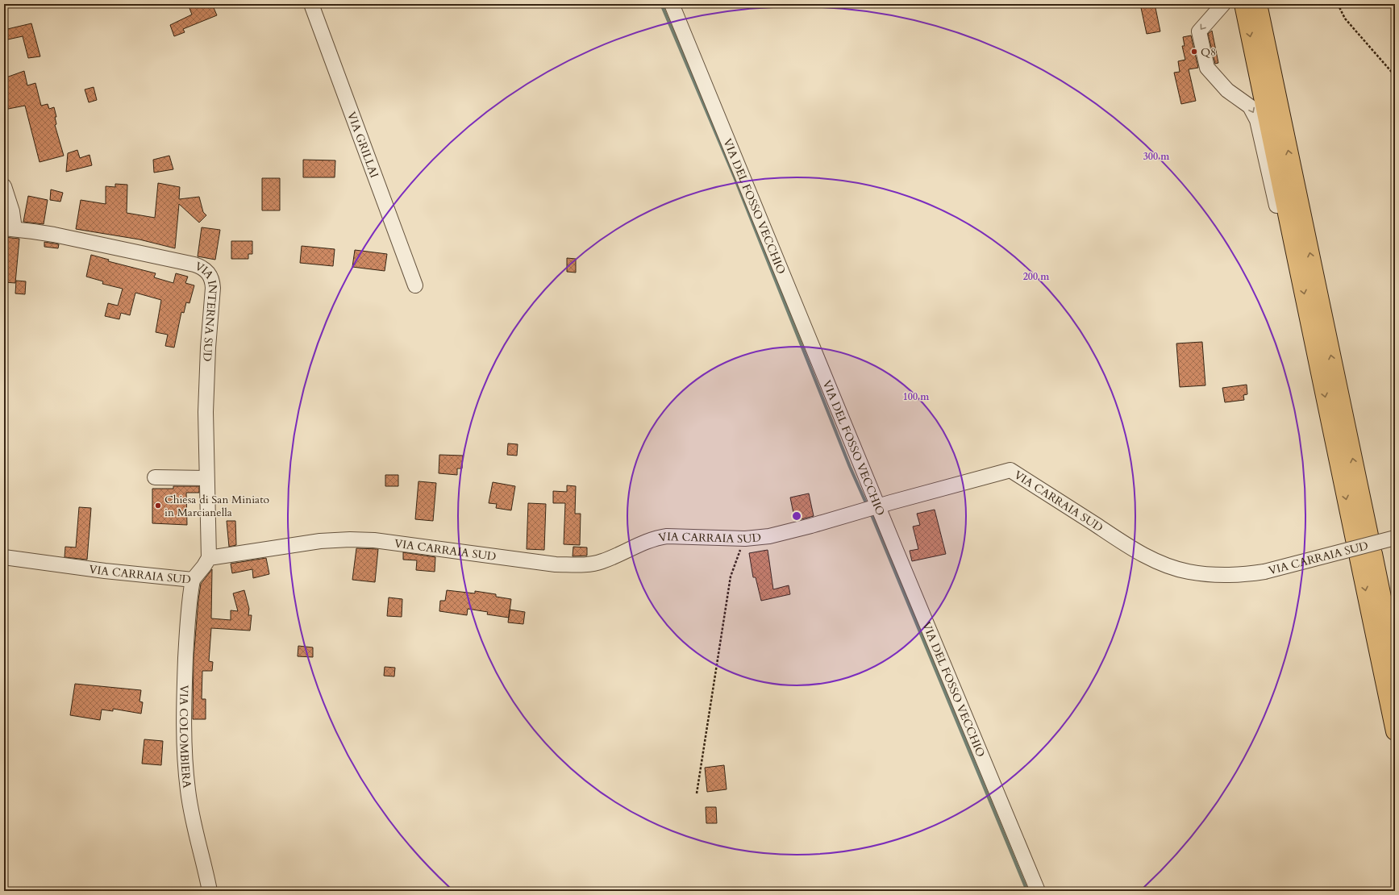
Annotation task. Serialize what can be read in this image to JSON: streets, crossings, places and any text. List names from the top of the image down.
{
  "streets": {
    "street": [
      "VIA GRILLAI",
      "VIA DEL FOSSO VECCHIO",
      "VIA INTERNA SUD",
      "VIA CARRAIA SUD",
      "VIA COLOMBIERA"
    ]
  },
  "crossings": [
    ["VIA DEL FOSSO VECCHIO", "VIA CARRAIA SUD"],
    ["VIA INTERNA SUD", "VIA CARRAIA SUD"],
    ["VIA CARRAIA SUD", "VIA COLOMBIERA"]
  ],
  "places": ["Q8", "Chiesa di San Miniato in Marcianella"],
  "rings": ["300 m", "200 m", "100 m"]
}
